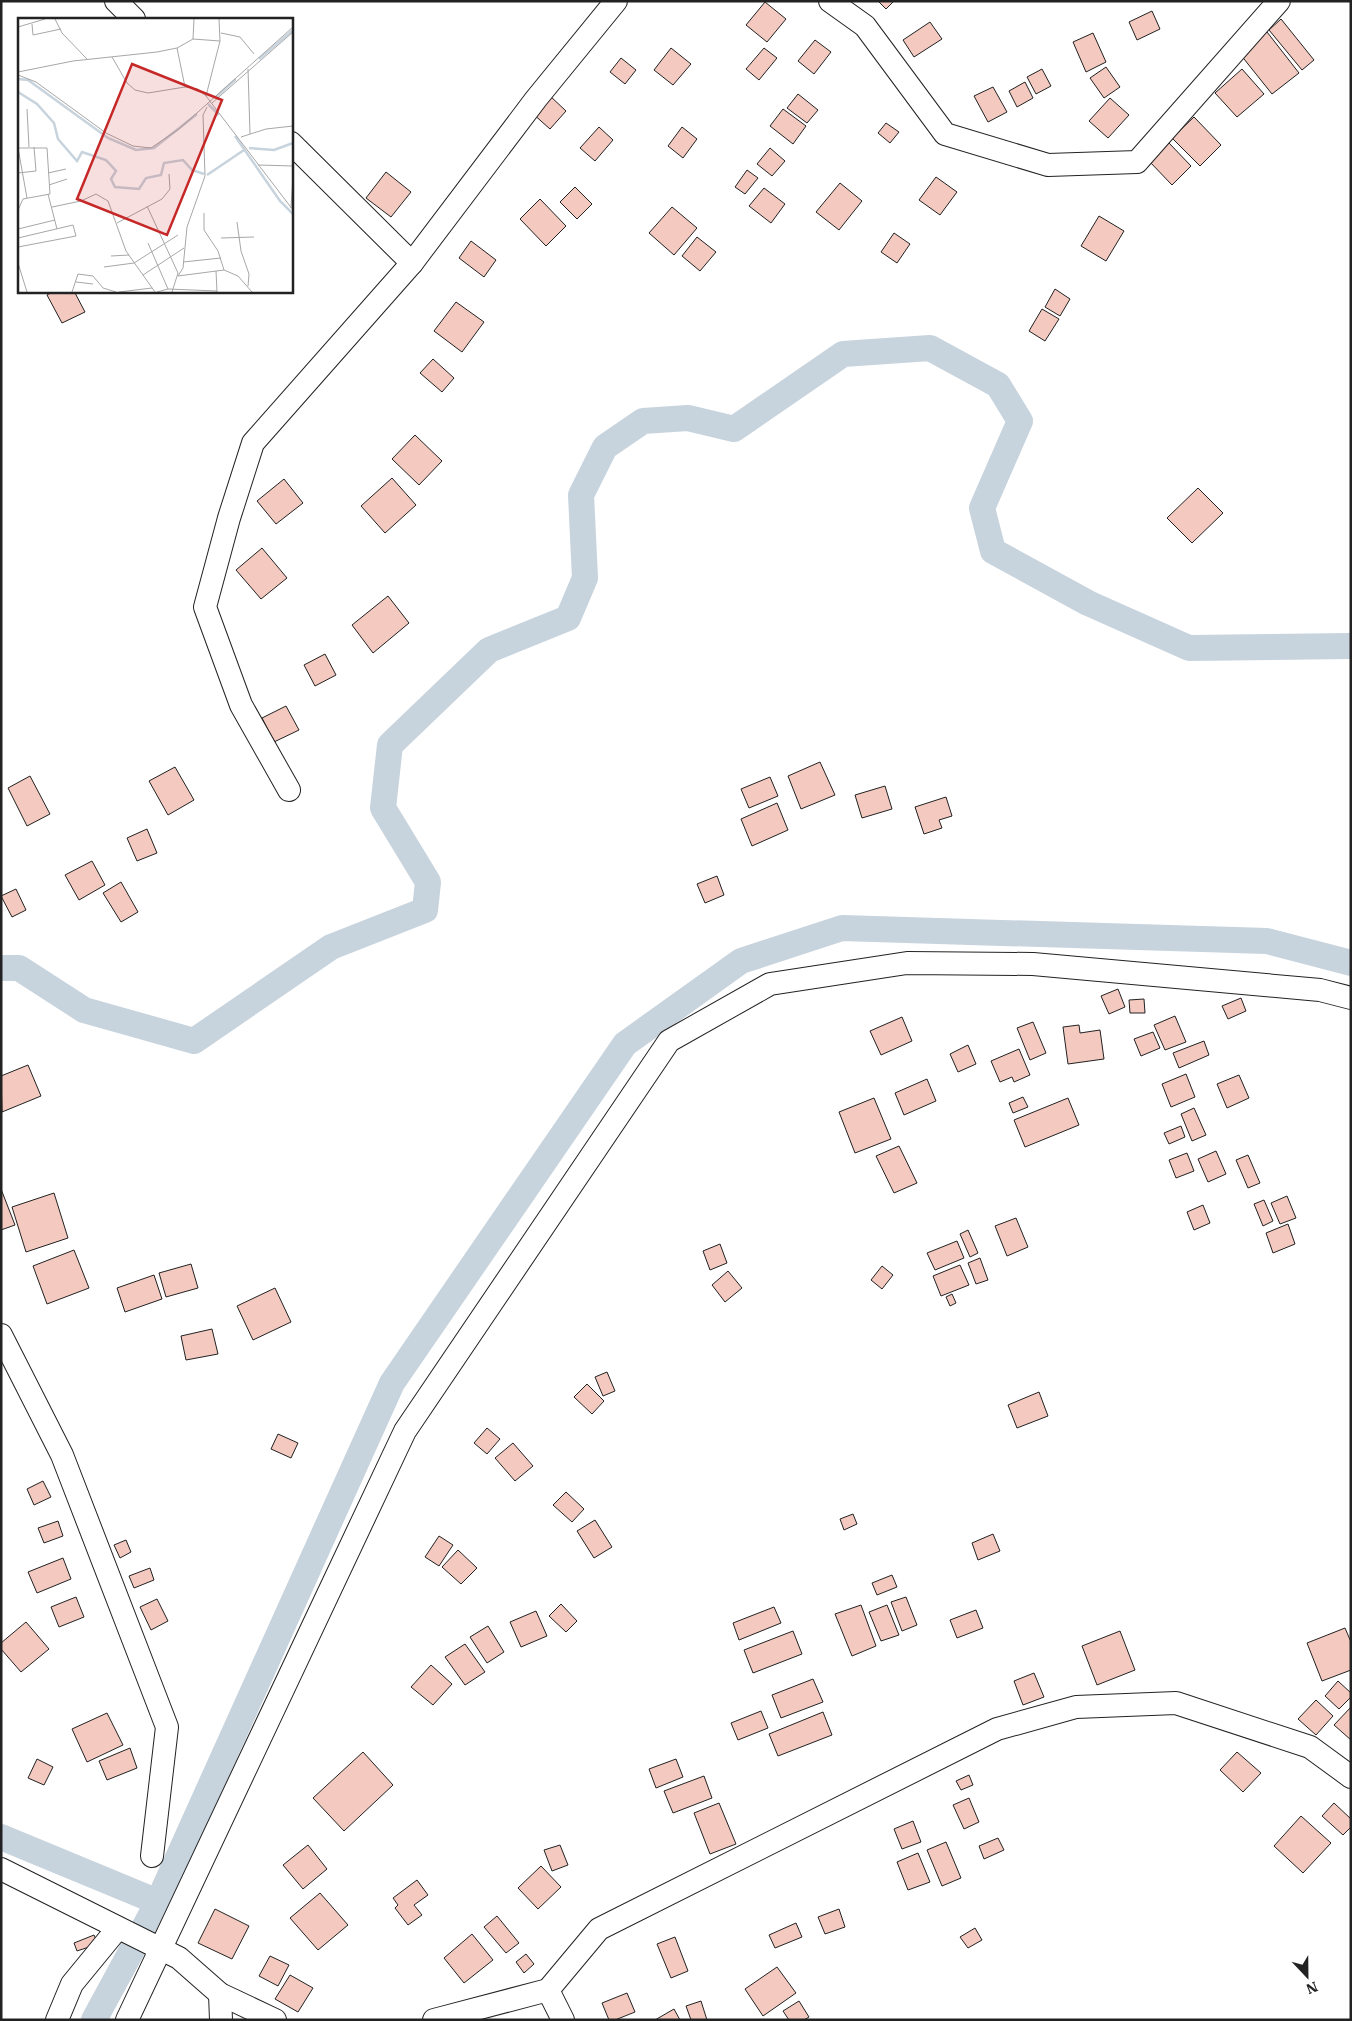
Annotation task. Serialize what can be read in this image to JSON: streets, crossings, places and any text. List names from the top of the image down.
{
  "north": "bottom"
}
